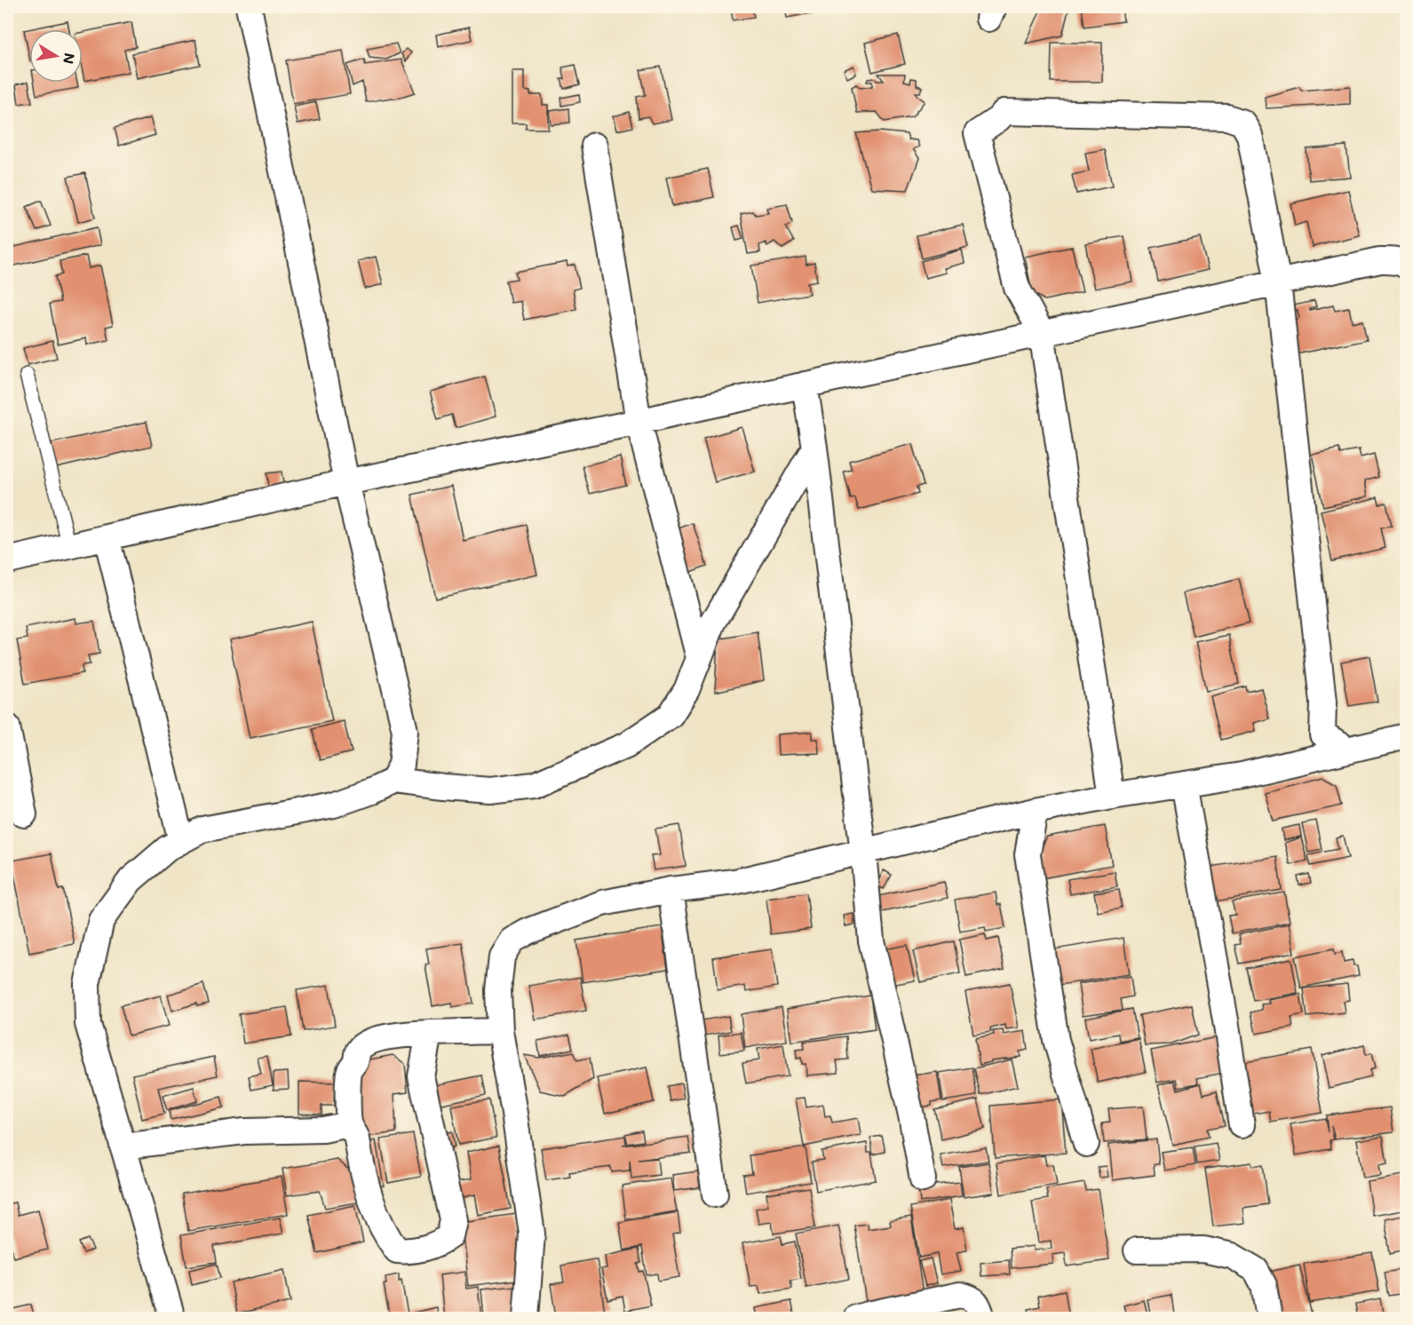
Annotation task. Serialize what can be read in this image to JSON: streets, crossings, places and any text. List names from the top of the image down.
{
  "north": "right"
}
